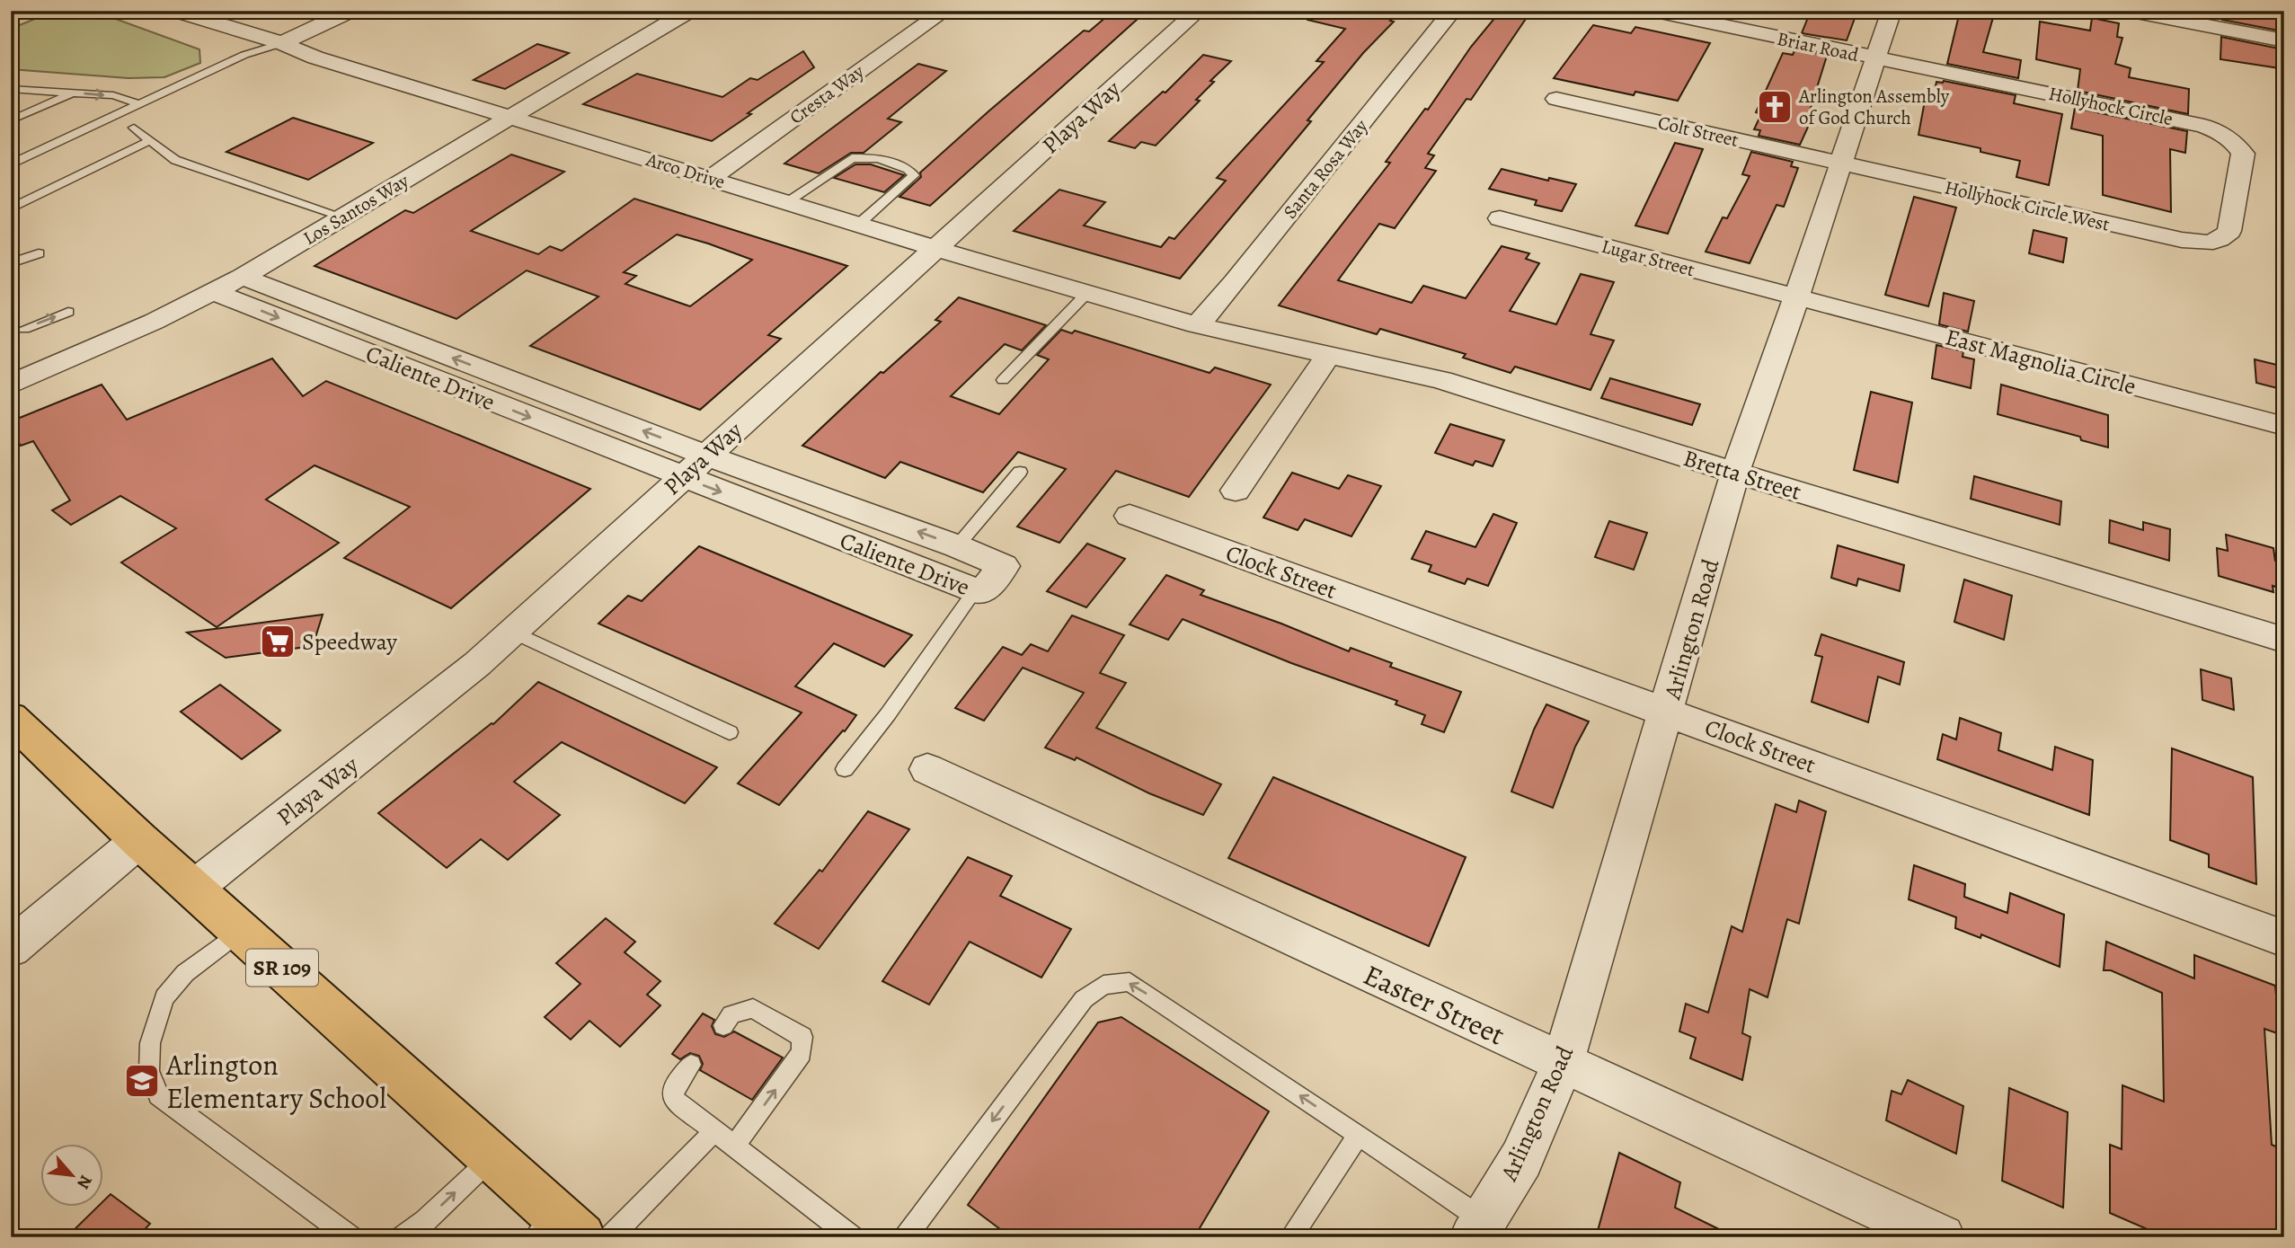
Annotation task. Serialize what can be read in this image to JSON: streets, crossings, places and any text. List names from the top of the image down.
{
  "streets": {
    "main road": ["SR 109"],
    "street": [
      "Briar Road",
      "Cresta Way",
      "Hollyhock Circle",
      "Playa Way",
      "Colt Street",
      "Santa Rosa Way",
      "Arco Drive",
      "Hollyhock Circle West",
      "Los Santos Way",
      "Lugar Street",
      "East Magnolia Circle",
      "Caliente Drive",
      "Bretta Street",
      "Clock Street",
      "Arlington Road",
      "Easter Street"
    ]
  },
  "crossings": [
    ["Briar Road", "Hollyhock Circle"],
    ["Briar Road", "Arlington Road"],
    ["Cresta Way", "Arco Drive"],
    ["Hollyhock Circle", "Hollyhock Circle West"],
    ["Hollyhock Circle", "Arlington Road"],
    ["Playa Way", "Arco Drive"],
    ["Playa Way", "Caliente Drive"],
    ["Playa Way", "SR 109"],
    ["Colt Street", "Hollyhock Circle West"],
    ["Colt Street", "Arlington Road"],
    ["Santa Rosa Way", "Arco Drive"],
    ["Santa Rosa Way", "Bretta Street"],
    ["Arco Drive", "Los Santos Way"],
    ["Arco Drive", "Bretta Street"],
    ["Hollyhock Circle West", "Arlington Road"],
    ["Los Santos Way", "Caliente Drive"],
    ["Lugar Street", "East Magnolia Circle"],
    ["Lugar Street", "Arlington Road"],
    ["East Magnolia Circle", "Arlington Road"],
    ["Bretta Street", "Arlington Road"],
    ["Clock Street", "Arlington Road"],
    ["Arlington Road", "Easter Street"]
  ],
  "places": {
    "church": ["Arlington Assembly of God Church"],
    "supermarket": ["Speedway"],
    "school or university": ["Arlington Elementary School"]
  },
  "north": "bottom right"
}
